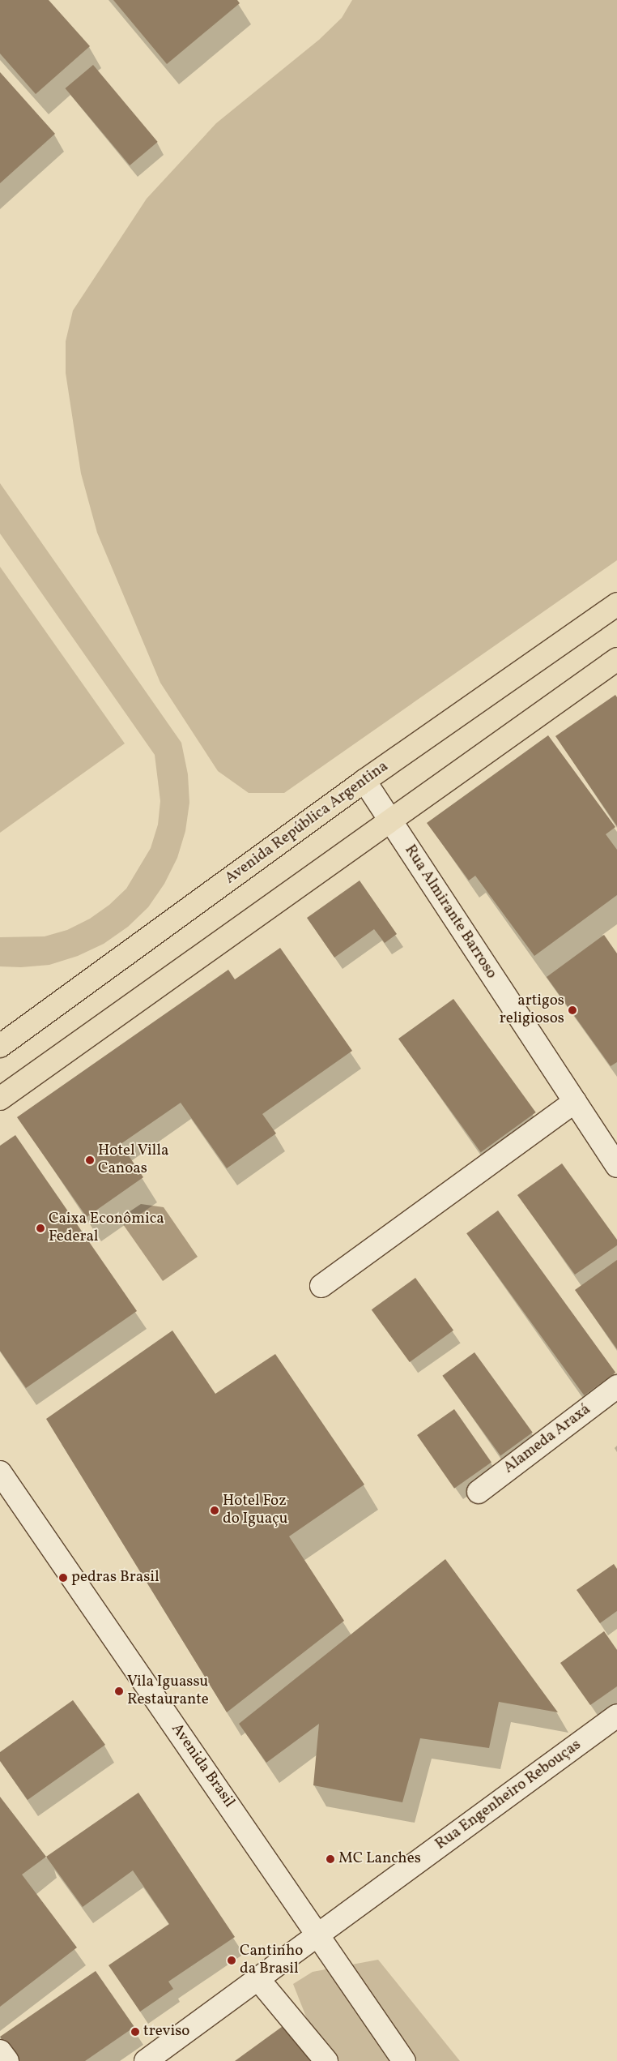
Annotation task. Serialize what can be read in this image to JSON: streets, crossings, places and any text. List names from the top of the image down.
{
  "streets": {
    "main road": ["Avenida República Argentina"],
    "street": [
      "Rua Almirante Barroso",
      "Alameda Araxá",
      "Avenida Brasil",
      "Rua Engenheiro Rebouças"
    ]
  },
  "crossings": [
    ["Avenida República Argentina", "Rua Almirante Barroso"],
    ["Avenida Brasil", "Rua Engenheiro Rebouças"]
  ],
  "places": [
    "artigos religiosos",
    "Hotel Villa Canoas",
    "Caixa Econômica Federal",
    "Hotel Foz do Iguaçu",
    "pedras Brasil",
    "Vila Iguassu Restaurante",
    "MC Lanches",
    "Cantinho da Brasil",
    "treviso"
  ]
}
